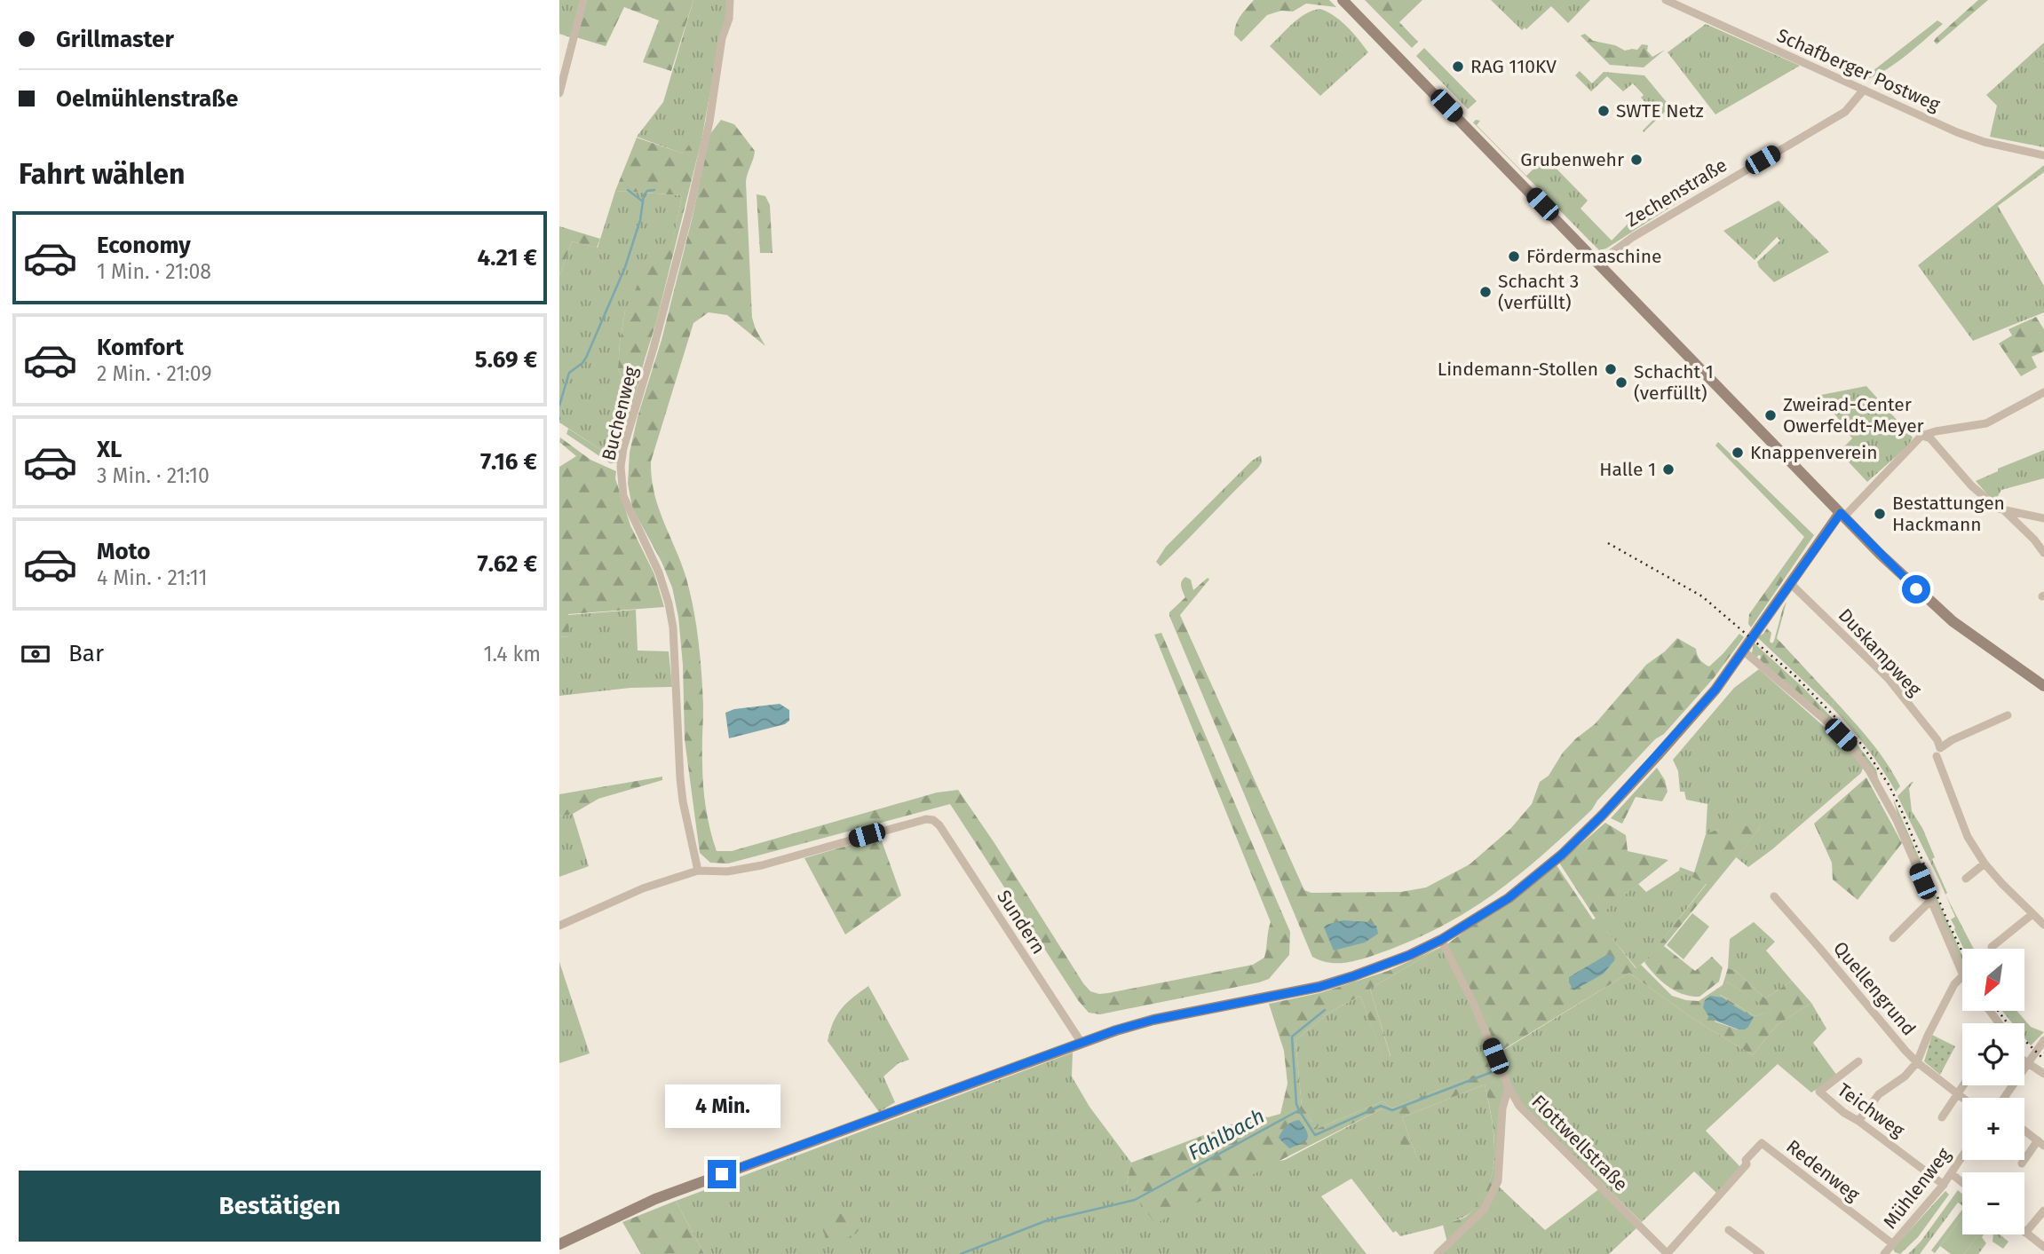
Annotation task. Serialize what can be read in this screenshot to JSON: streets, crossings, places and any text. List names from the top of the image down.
{
  "streets": {
    "street": [
      "Schafberger Postweg",
      "Zechenstraße",
      "Buchenweg",
      "Duskampweg",
      "Sundern",
      "Quellengrund",
      "Teichweg",
      "Flottwellstraße",
      "Redenweg",
      "Mühlenweg"
    ]
  },
  "crossings": [
    ["Schafberger Postweg", "Zechenstraße"],
    ["Buchenweg", "Sundern"],
    ["Teichweg", "Mühlenweg"],
    ["Flottwellstraße", "Redenweg"],
    ["Redenweg", "Mühlenweg"]
  ],
  "water": ["Fahlbach"],
  "places": [
    "RAG 110KV",
    "SWTE Netz",
    "Grubenwehr",
    "Fördermaschine",
    "Schacht 3 (verfüllt)",
    "Lindemann-Stollen",
    "Schacht 1 (verfüllt)",
    "Zweirad-Center Owerfeldt-Meyer",
    "Knappenverein",
    "Halle 1",
    "Bestattungen Hackmann"
  ],
  "north": "bottom left",
  "page": {
    "banner": ["Grillmaster", "Oelmühlenstraße"],
    "heading": "Fahrt wählen",
    "list": [
      {
        "name": "Economy",
        "note": "1 Min. · 21:08",
        "value": "4.21 €"
      },
      {
        "name": "Komfort",
        "note": "2 Min. · 21:09",
        "value": "5.69 €"
      },
      {
        "name": "XL",
        "note": "3 Min. · 21:10",
        "value": "7.16 €"
      },
      {
        "name": "Moto",
        "note": "4 Min. · 21:11",
        "value": "7.62 €"
      }
    ],
    "pay": ["Bar", "1.4 km"],
    "map_buttons": ["+", "−"],
    "bubble": "4 Min.",
    "buttons": "Bestätigen"
  }
}
